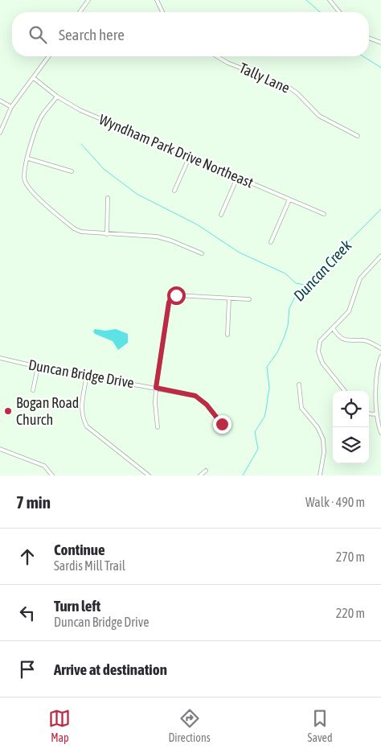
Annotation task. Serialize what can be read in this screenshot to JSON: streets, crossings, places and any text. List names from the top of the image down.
{
  "streets": {
    "street": ["Tally Lane", "Wyndham Park Drive Northeast", "Duncan Bridge Drive"]
  },
  "water": ["Duncan Creek"],
  "places": ["Bogan Road Church"],
  "page": {
    "search": "Search here",
    "heading": ["7 min", "Walk · 490 m"],
    "list": [
      ["Continue", "Sardis Mill Trail", "270 m"],
      ["Turn left", "Duncan Bridge Drive", "220 m"],
      "Arrive at destination"
    ],
    "nav": ["Map", "Directions", "Saved"]
  }
}
